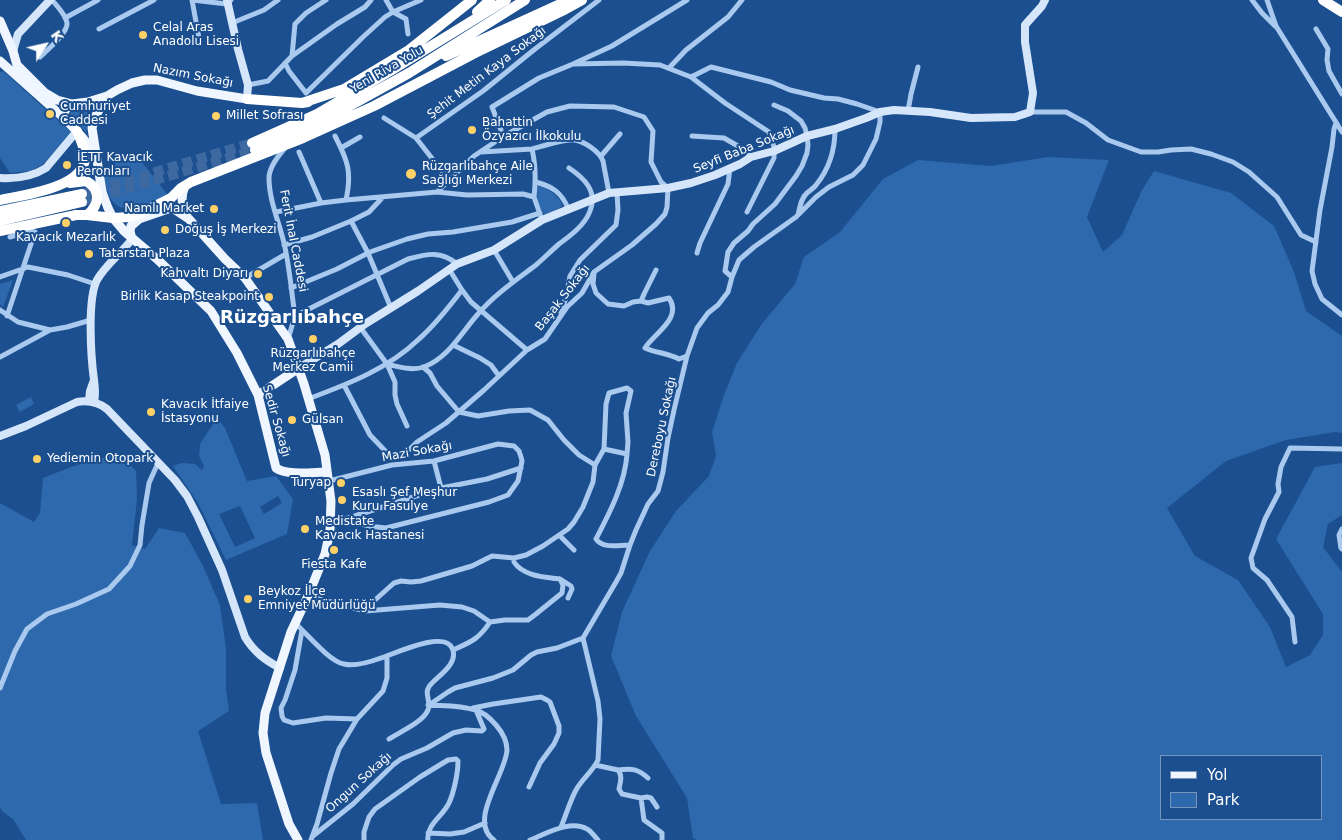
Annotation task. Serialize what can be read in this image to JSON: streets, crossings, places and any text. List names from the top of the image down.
{
  "streets": {
    "highway": ["Yeni Riva Yolu"],
    "main road": ["Nazım Sokağı", "Sedir Sokağı"],
    "street": [
      "Şehit Metin Kaya Sokağı",
      "Seyfi Baba Sokağı",
      "Ferit İnal Caddesi",
      "Başak Sokağı",
      "Dereboyu Sokağı",
      "Mazi Sokağı",
      "Ongun Sokağı"
    ]
  },
  "crossings": [
    ["Seyfi Baba Sokağı", "Başak Sokağı"],
    ["Seyfi Baba Sokağı", "Dereboyu Sokağı"],
    ["Sedir Sokağı", "Mazi Sokağı"]
  ],
  "districts": ["Rüzgarlıbahçe"],
  "places": [
    "Celal Aras Anadolu Lisesi",
    "Cumhuriyet Caddesi",
    "Millet Sofrası",
    "Bahattin Özyazıcı İlkokulu",
    "İETT Kavacık Peronları",
    "Rüzgarlıbahçe Aile Sağlığı Merkezi",
    "Namlı Market",
    "Kavacık Mezarlık",
    "Doğuş İş Merkezi",
    "Tatarstan Plaza",
    "Kahvaltı Diyarı",
    "Birlik Kasap Steakpoint",
    "Rüzgarlıbahçe Merkez Camii",
    "Kavacık İtfaiye İstasyonu",
    "Gülsan",
    "Yediemin Otopark",
    "Turyap",
    "Esaslı Şef Meşhur Kuru Fasulye",
    "Medistate Kavacık Hastanesi",
    "Fiesta Kafe",
    "Beykoz İlçe Emniyet Müdürlüğü"
  ],
  "legend": ["Yol", "Park"],
  "north": "top right"
}
